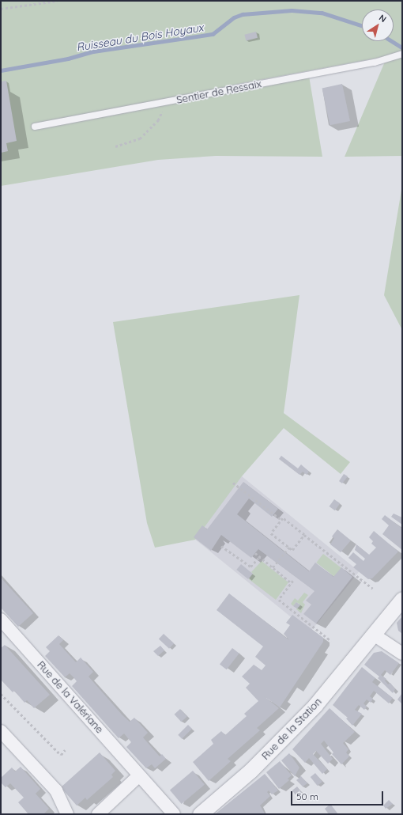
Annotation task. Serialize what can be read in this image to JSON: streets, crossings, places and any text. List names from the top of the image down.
{
  "streets": {
    "street": ["Rue de la Valériane", "Rue de la Station"],
    "lane": ["Sentier de Ressaix"]
  },
  "water": ["Ruisseau du Bois Hoyaux"],
  "scale_bar": "50 m",
  "north": "top right"
}
